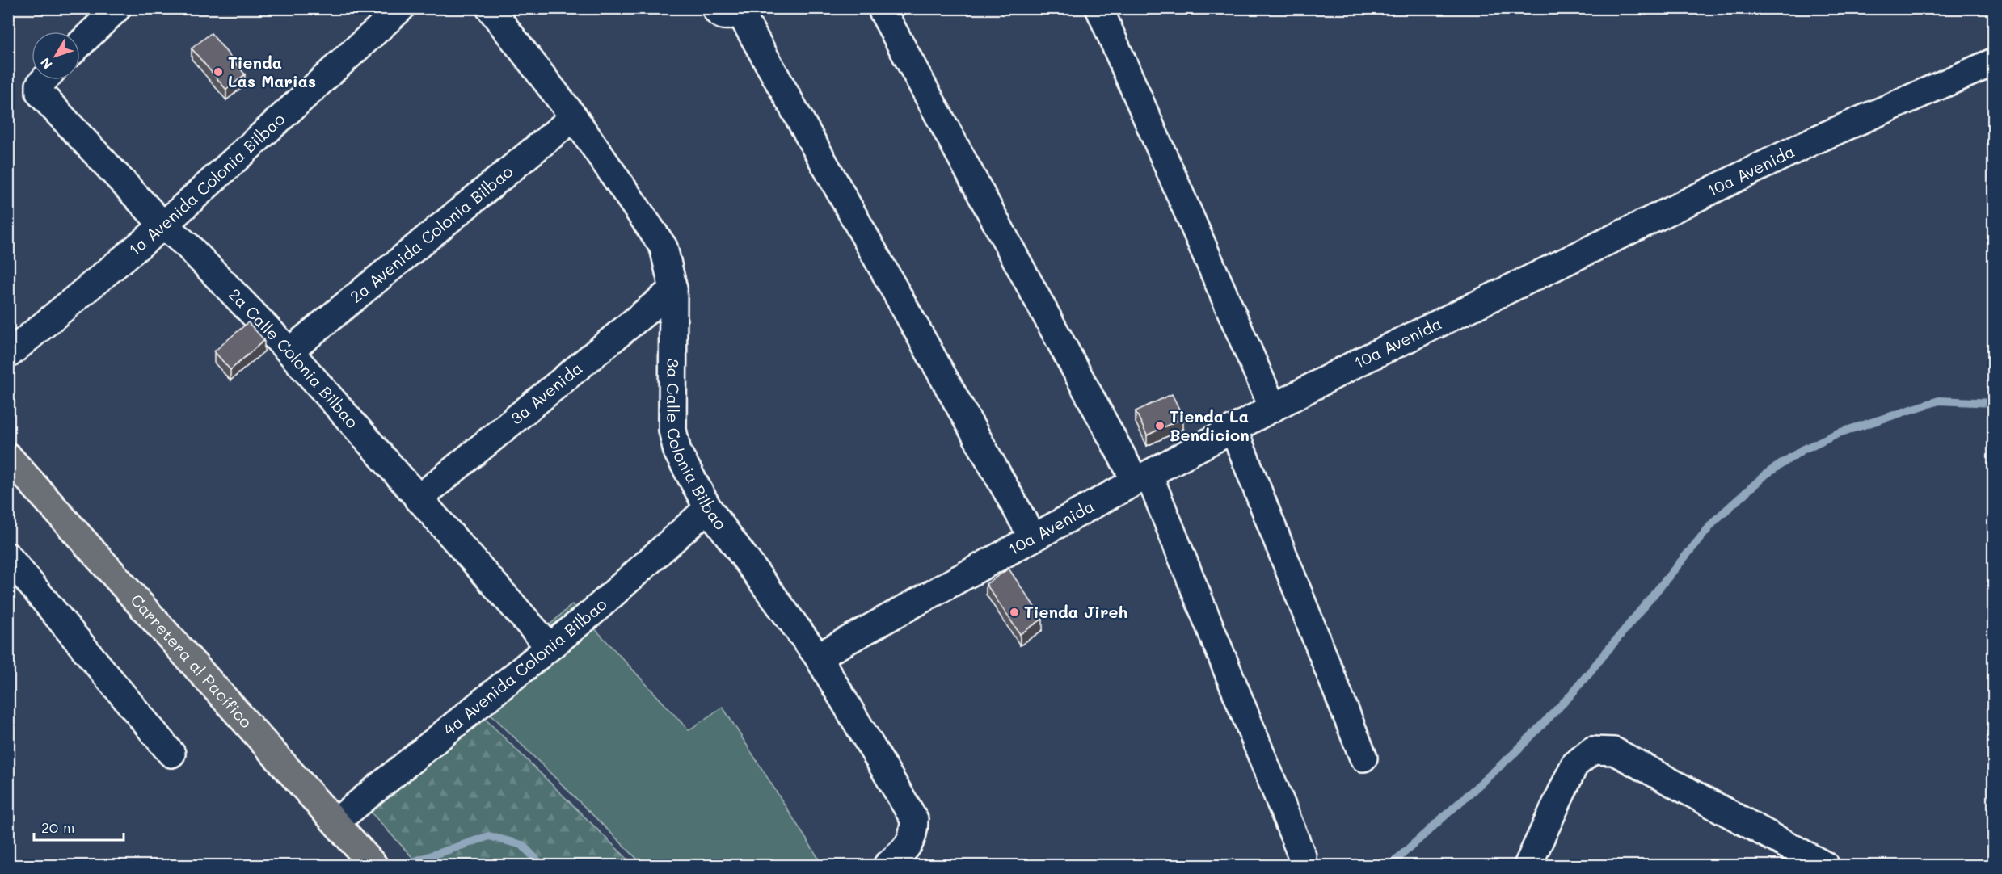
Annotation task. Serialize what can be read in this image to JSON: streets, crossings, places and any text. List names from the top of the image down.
{
  "streets": {
    "highway": ["Carretera al Pacífico"],
    "street": [
      "10a Avenida",
      "1a Avenida Colonia Bilbao",
      "2a Avenida Colonia Bilbao",
      "2a Calle Colonia Bilbao",
      "3a Avenida",
      "3a Calle Colonia Bilbao",
      "4a Avenida Colonia Bilbao"
    ]
  },
  "crossings": [
    ["10a Avenida", "3a Calle Colonia Bilbao"],
    ["1a Avenida Colonia Bilbao", "2a Calle Colonia Bilbao"],
    ["2a Avenida Colonia Bilbao", "2a Calle Colonia Bilbao"],
    ["2a Avenida Colonia Bilbao", "3a Calle Colonia Bilbao"],
    ["2a Calle Colonia Bilbao", "3a Avenida"],
    ["2a Calle Colonia Bilbao", "4a Avenida Colonia Bilbao"],
    ["3a Avenida", "3a Calle Colonia Bilbao"],
    ["3a Calle Colonia Bilbao", "4a Avenida Colonia Bilbao"],
    ["Carretera al Pacífico", "4a Avenida Colonia Bilbao"]
  ],
  "places": ["Tienda Las Marias", "Tienda La Bendicion", "Tienda Jireh"],
  "scale_bar": "20 m",
  "north": "bottom left"
}
